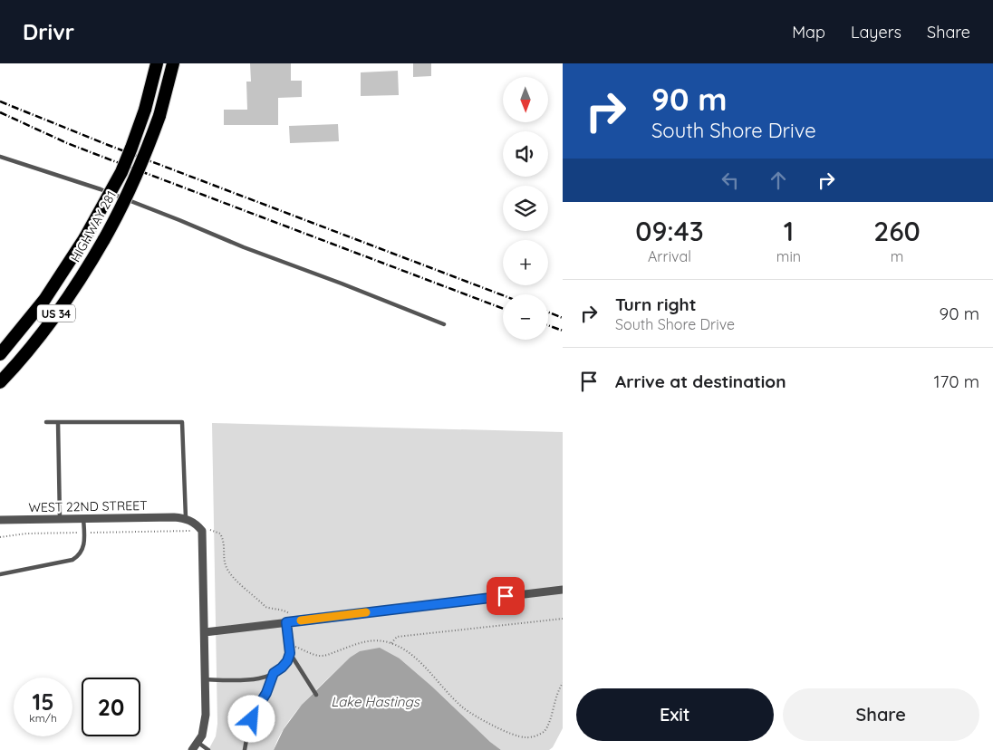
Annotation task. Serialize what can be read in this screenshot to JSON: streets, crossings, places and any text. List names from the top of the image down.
{
  "streets": {
    "highway": ["HIGHWAY 281", "US 34"],
    "street": ["WEST 22ND STREET"]
  },
  "water": ["Lake Hastings"],
  "north": "bottom",
  "page": {
    "header": "Drivr",
    "nav": ["Map", "Layers", "Share"],
    "turn": ["90 m", "South Shore Drive"],
    "map_buttons": ["+", "−"],
    "eta": [
      "09:43",
      "Arrival",
      "1",
      "min",
      "260",
      "m"
    ],
    "list": [
      {
        "name": "Turn right",
        "note": "South Shore Drive",
        "value": "90 m"
      },
      {
        "name": "Arrive at destination",
        "value": "170 m"
      }
    ],
    "speed": "15 km/h",
    "limit": "20",
    "buttons": ["Exit", "Share"]
  }
}
